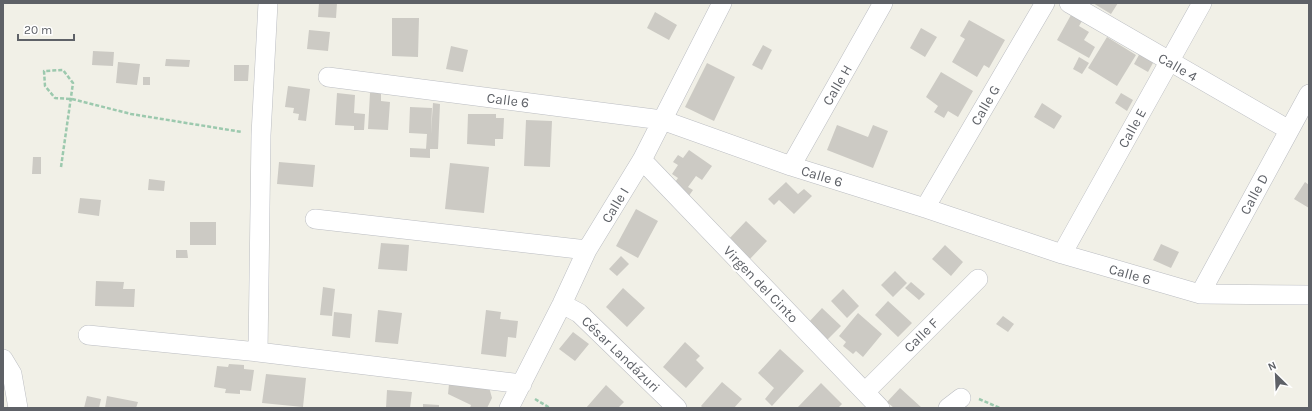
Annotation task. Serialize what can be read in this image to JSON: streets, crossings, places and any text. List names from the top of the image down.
{
  "streets": {
    "street": [
      "Calle 4",
      "Calle H",
      "Calle 6",
      "Calle G",
      "Calle E",
      "Calle D",
      "Calle I",
      "Virgen del Cinto",
      "Calle F",
      "César Landázuri"
    ]
  },
  "crossings": [
    ["Calle 4", "Calle E"],
    ["Calle 4", "Calle D"],
    ["Calle H", "Calle 6"],
    ["Calle 6", "Calle G"],
    ["Calle 6", "Calle E"],
    ["Calle 6", "Calle D"],
    ["Calle 6", "Calle I"],
    ["Calle I", "Virgen del Cinto"],
    ["Calle I", "César Landázuri"],
    ["Virgen del Cinto", "Calle F"]
  ],
  "scale_bar": "20 m",
  "north": "top left"
}
